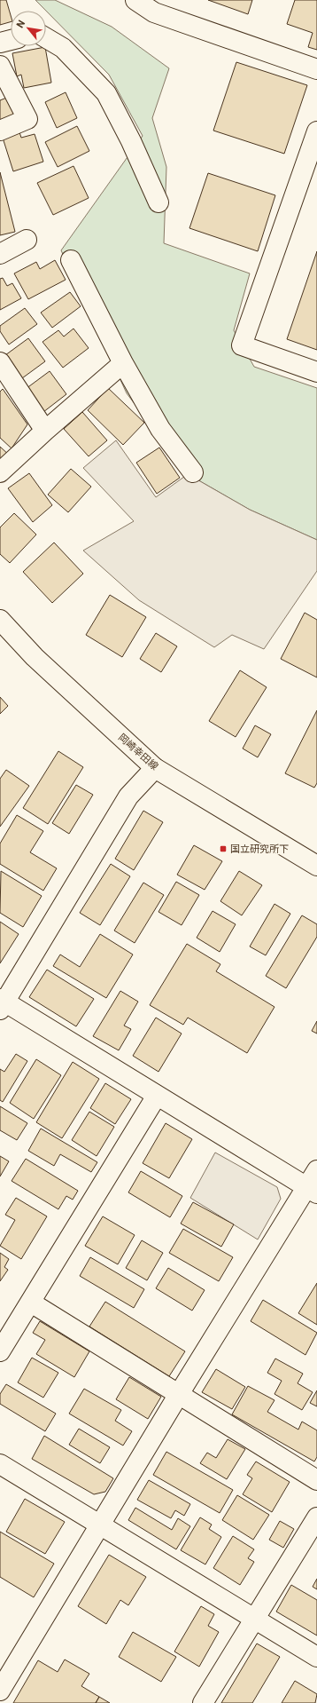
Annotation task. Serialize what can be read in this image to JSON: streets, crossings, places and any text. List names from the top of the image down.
{
  "streets": {
    "street": ["岡崎幸田線"]
  },
  "places": {
    "transit": ["国立研究所下"]
  },
  "north": "top left"
}
